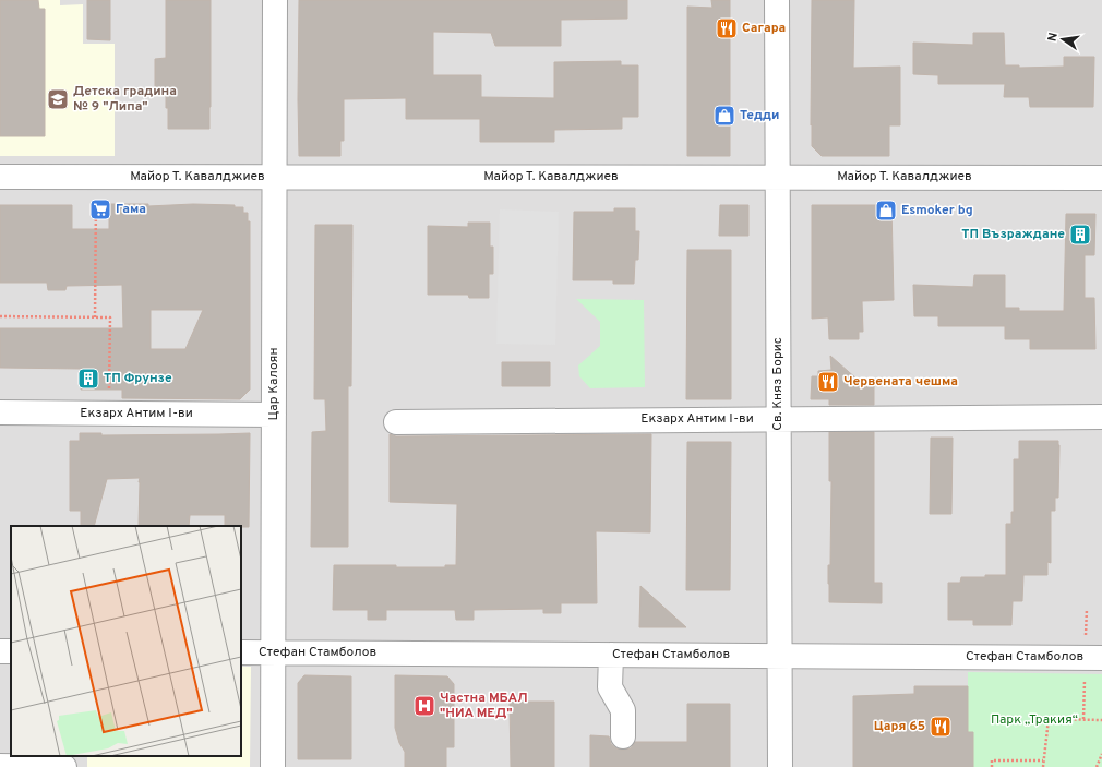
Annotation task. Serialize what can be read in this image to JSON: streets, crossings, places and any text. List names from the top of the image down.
{
  "streets": {
    "street": [
      "Майор Т. Кавалджиев",
      "Цар Калоян",
      "Св. Княз Борис",
      "Екзарх Антим I-ви",
      "Стефан Стамболов"
    ]
  },
  "crossings": [
    ["Майор Т. Кавалджиев", "Цар Калоян"],
    ["Майор Т. Кавалджиев", "Св. Княз Борис"],
    ["Цар Калоян", "Екзарх Антим I-ви"],
    ["Цар Калоян", "Стефан Стамболов"],
    ["Св. Княз Борис", "Екзарх Антим I-ви"],
    ["Св. Княз Борис", "Стефан Стамболов"]
  ],
  "parks": ["Парк „Тракия“"],
  "places": {
    "restaurant": ["Сагара", "Червената чешма", "Царя 65"],
    "school or university": ["Детска градина № 9 \"Липа\""],
    "shop": ["Тедди", "Esmoker bg"],
    "supermarket": ["Гама"],
    "building": ["ТП Възраждане", "ТП Фрунзе"],
    "hospital": ["Частна МБАЛ \"НИА МЕД\""]
  },
  "north": "left"
}
